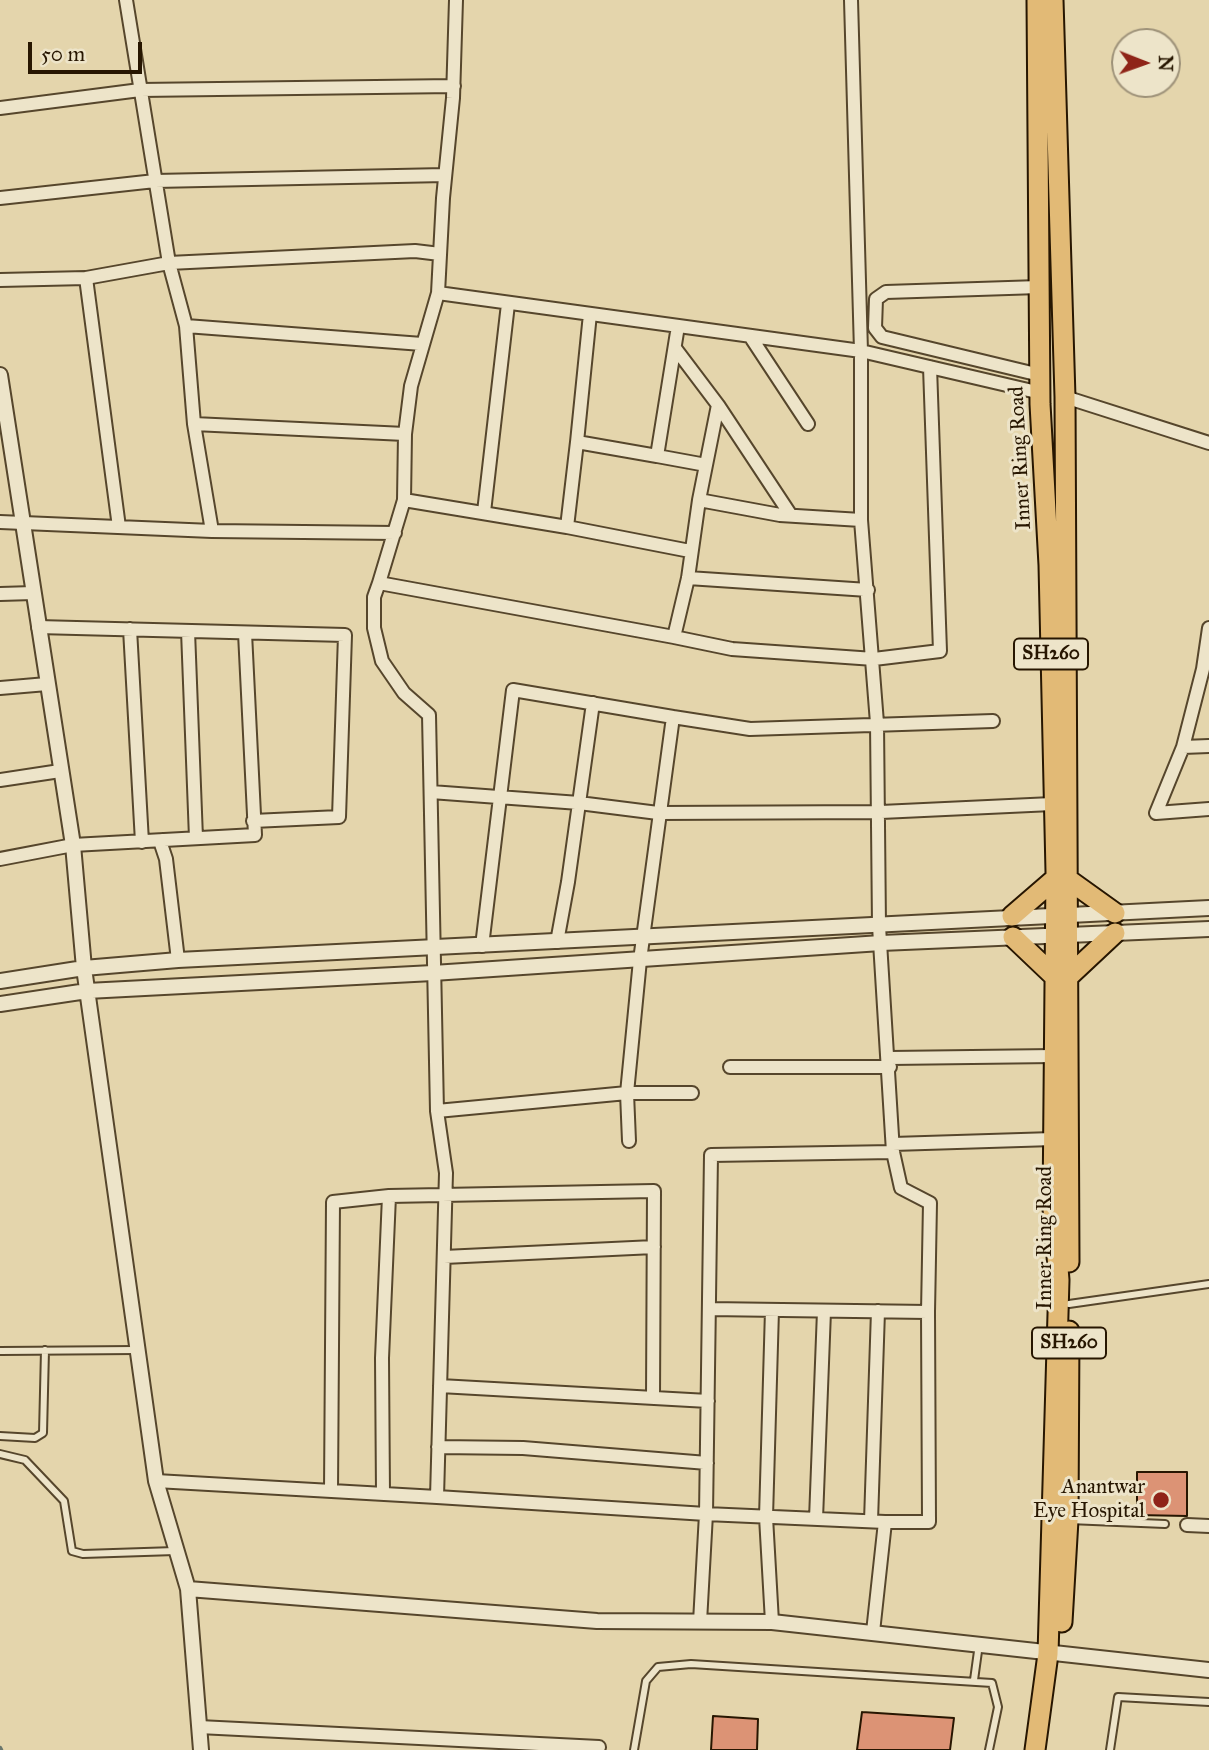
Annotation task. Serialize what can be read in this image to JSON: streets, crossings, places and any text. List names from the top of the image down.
{
  "streets": {
    "highway": ["Inner Ring Road", "SH260"]
  },
  "places": ["Anantwar Eye Hospital"],
  "scale_bar": "50 m",
  "north": "right"
}
